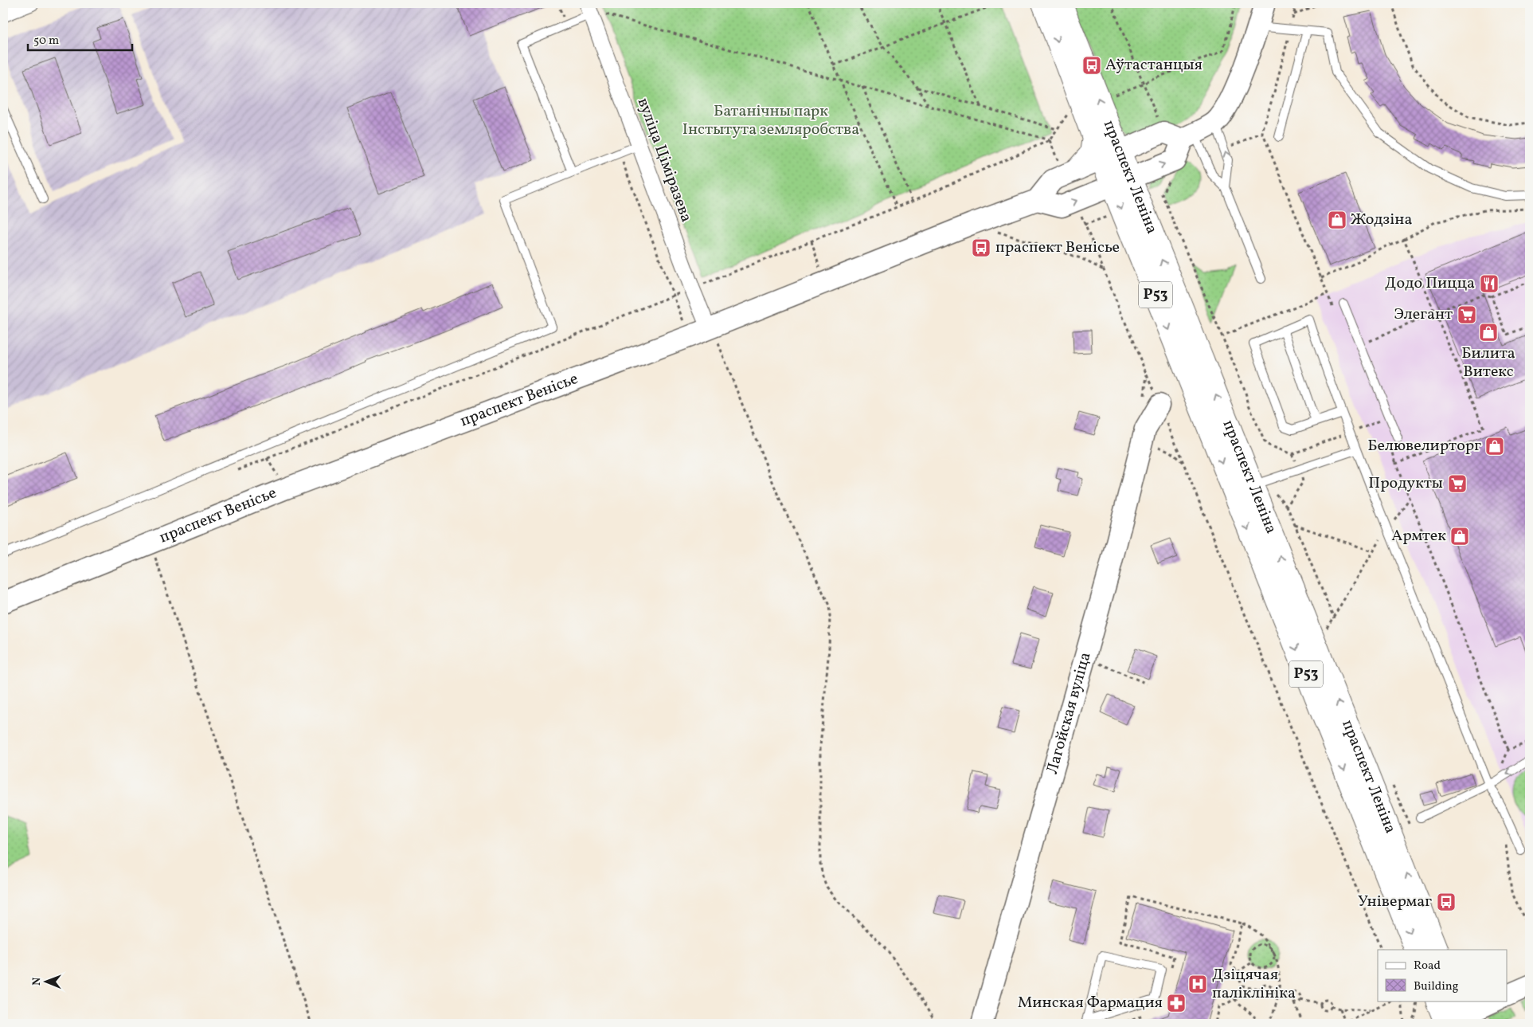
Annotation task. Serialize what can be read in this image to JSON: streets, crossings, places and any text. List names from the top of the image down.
{
  "streets": {
    "main road": ["праспект Леніна", "Р53"],
    "street": ["вуліца Ціміразева", "праспект Венісье", "Лагойская вуліца"]
  },
  "crossings": [
    ["вуліца Ціміразева", "праспект Венісье"]
  ],
  "parks": ["Батанічны парк Інстытута земляробства"],
  "places": {
    "bus stop": ["Аўтастанцыя", "праспект Венісье", "Універмаг"],
    "shop": [
      "Жодзіна",
      "Билита Витекс",
      "Белювелирторг",
      "Армтек"
    ],
    "restaurant": ["Додо Пицца"],
    "supermarket": ["Элегант", "Продукты"],
    "hospital": ["Дзіцячая паліклініка"],
    "pharmacy": ["Минская Фармация"]
  },
  "legend": ["Road", "Building"],
  "scale_bar": "50 m",
  "north": "left"
}
